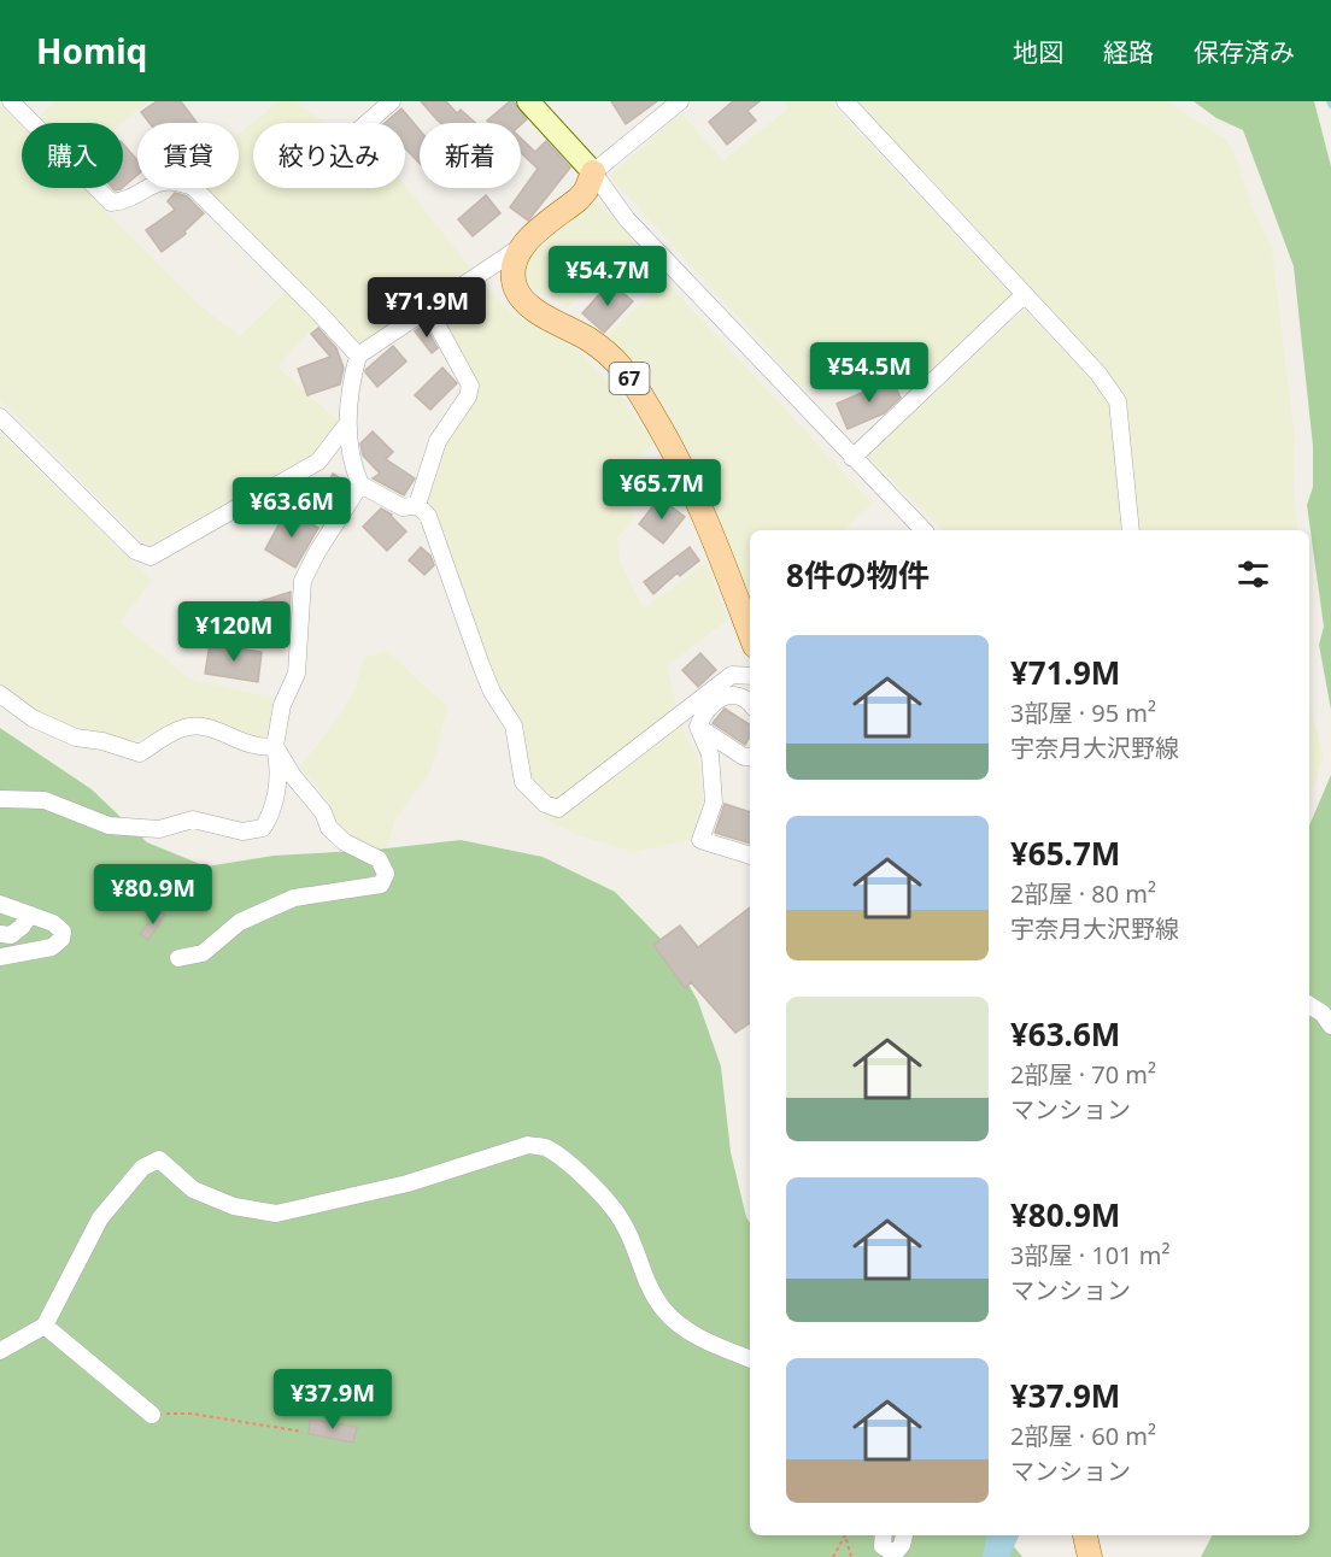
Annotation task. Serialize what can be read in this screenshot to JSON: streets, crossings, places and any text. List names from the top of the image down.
{
  "streets": {
    "main road": ["67"]
  },
  "page": {
    "header": "Homiq",
    "nav": ["地図", "経路", "保存済み"],
    "chip": [
      "購入",
      "賃貸",
      "絞り込み",
      "新着"
    ],
    "price": [
      "¥54.7M",
      "¥71.9M",
      "¥54.5M",
      "¥65.7M",
      "¥63.6M",
      "¥120M",
      "¥80.9M",
      "¥37.9M"
    ],
    "heading": "8件の物件",
    "list": [
      {
        "name": "¥71.9M",
        "note": "3部屋 · 95 m² · 宇奈月大沢野線"
      },
      {
        "name": "¥65.7M",
        "note": "2部屋 · 80 m² · 宇奈月大沢野線"
      },
      {
        "name": "¥63.6M",
        "note": "2部屋 · 70 m² · マンション"
      },
      {
        "name": "¥80.9M",
        "note": "3部屋 · 101 m² · マンション"
      },
      {
        "name": "¥37.9M",
        "note": "2部屋 · 60 m² · マンション"
      }
    ]
  }
}
